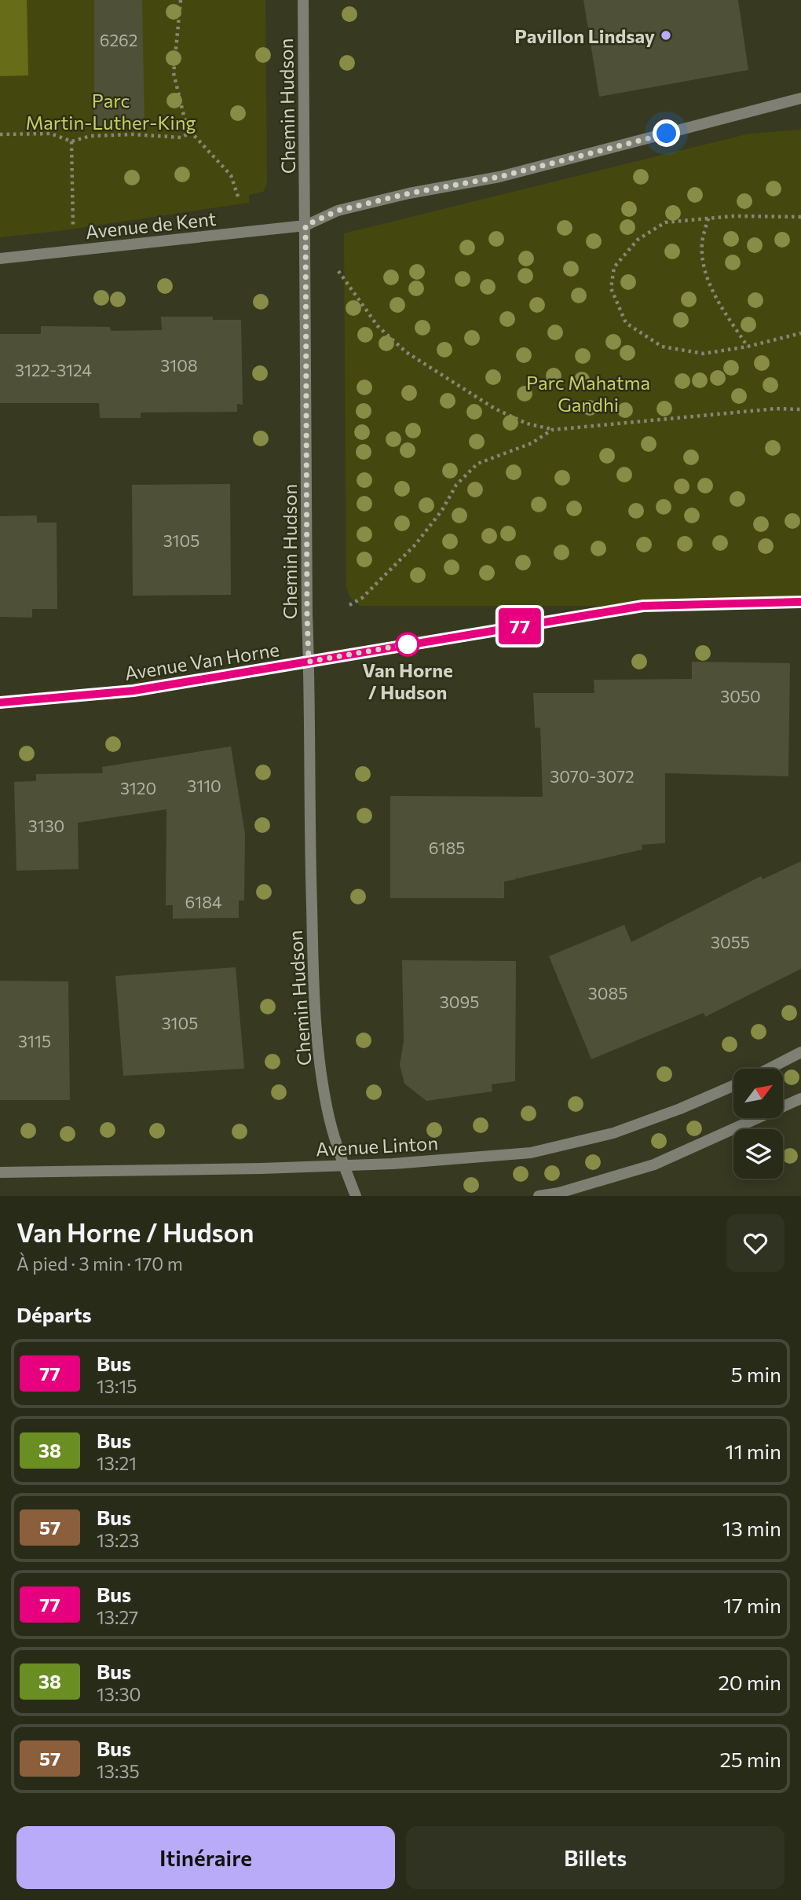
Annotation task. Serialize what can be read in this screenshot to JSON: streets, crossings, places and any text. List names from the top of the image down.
{
  "streets": {
    "main road": ["Avenue Van Horne"],
    "street": ["Chemin Hudson", "Avenue de Kent", "Avenue Linton"]
  },
  "crossings": [
    ["Chemin Hudson", "Avenue de Kent"],
    ["Chemin Hudson", "Avenue Van Horne"],
    ["Chemin Hudson", "Avenue Linton"]
  ],
  "parks": ["Parc Martin-Luther-King", "Parc Mahatma Gandhi"],
  "places": ["Pavillon Lindsay", "Van Horne / Hudson"],
  "lines": ["bus line 77"],
  "house_numbers": [
    "6262",
    "3108",
    "3122-3124",
    "3105",
    "3050",
    "3070-3072",
    "3110",
    "3120",
    "3130",
    "6185",
    "6184",
    "3055",
    "3085",
    "3095",
    "3105",
    "3115"
  ],
  "north": "top right",
  "page": {
    "on_map": "77",
    "heading": [
      ["Van Horne / Hudson", "À pied · 3 min · 170 m"],
      "Départs"
    ],
    "list": [
      {
        "mark": "77",
        "name": "Bus",
        "note": "13:15",
        "value": "5 min"
      },
      {
        "mark": "38",
        "name": "Bus",
        "note": "13:21",
        "value": "11 min"
      },
      {
        "mark": "57",
        "name": "Bus",
        "note": "13:23",
        "value": "13 min"
      },
      {
        "mark": "77",
        "name": "Bus",
        "note": "13:27",
        "value": "17 min"
      },
      {
        "mark": "38",
        "name": "Bus",
        "note": "13:30",
        "value": "20 min"
      },
      {
        "mark": "57",
        "name": "Bus",
        "note": "13:35",
        "value": "25 min"
      }
    ],
    "buttons": ["Itinéraire", "Billets"]
  }
}
